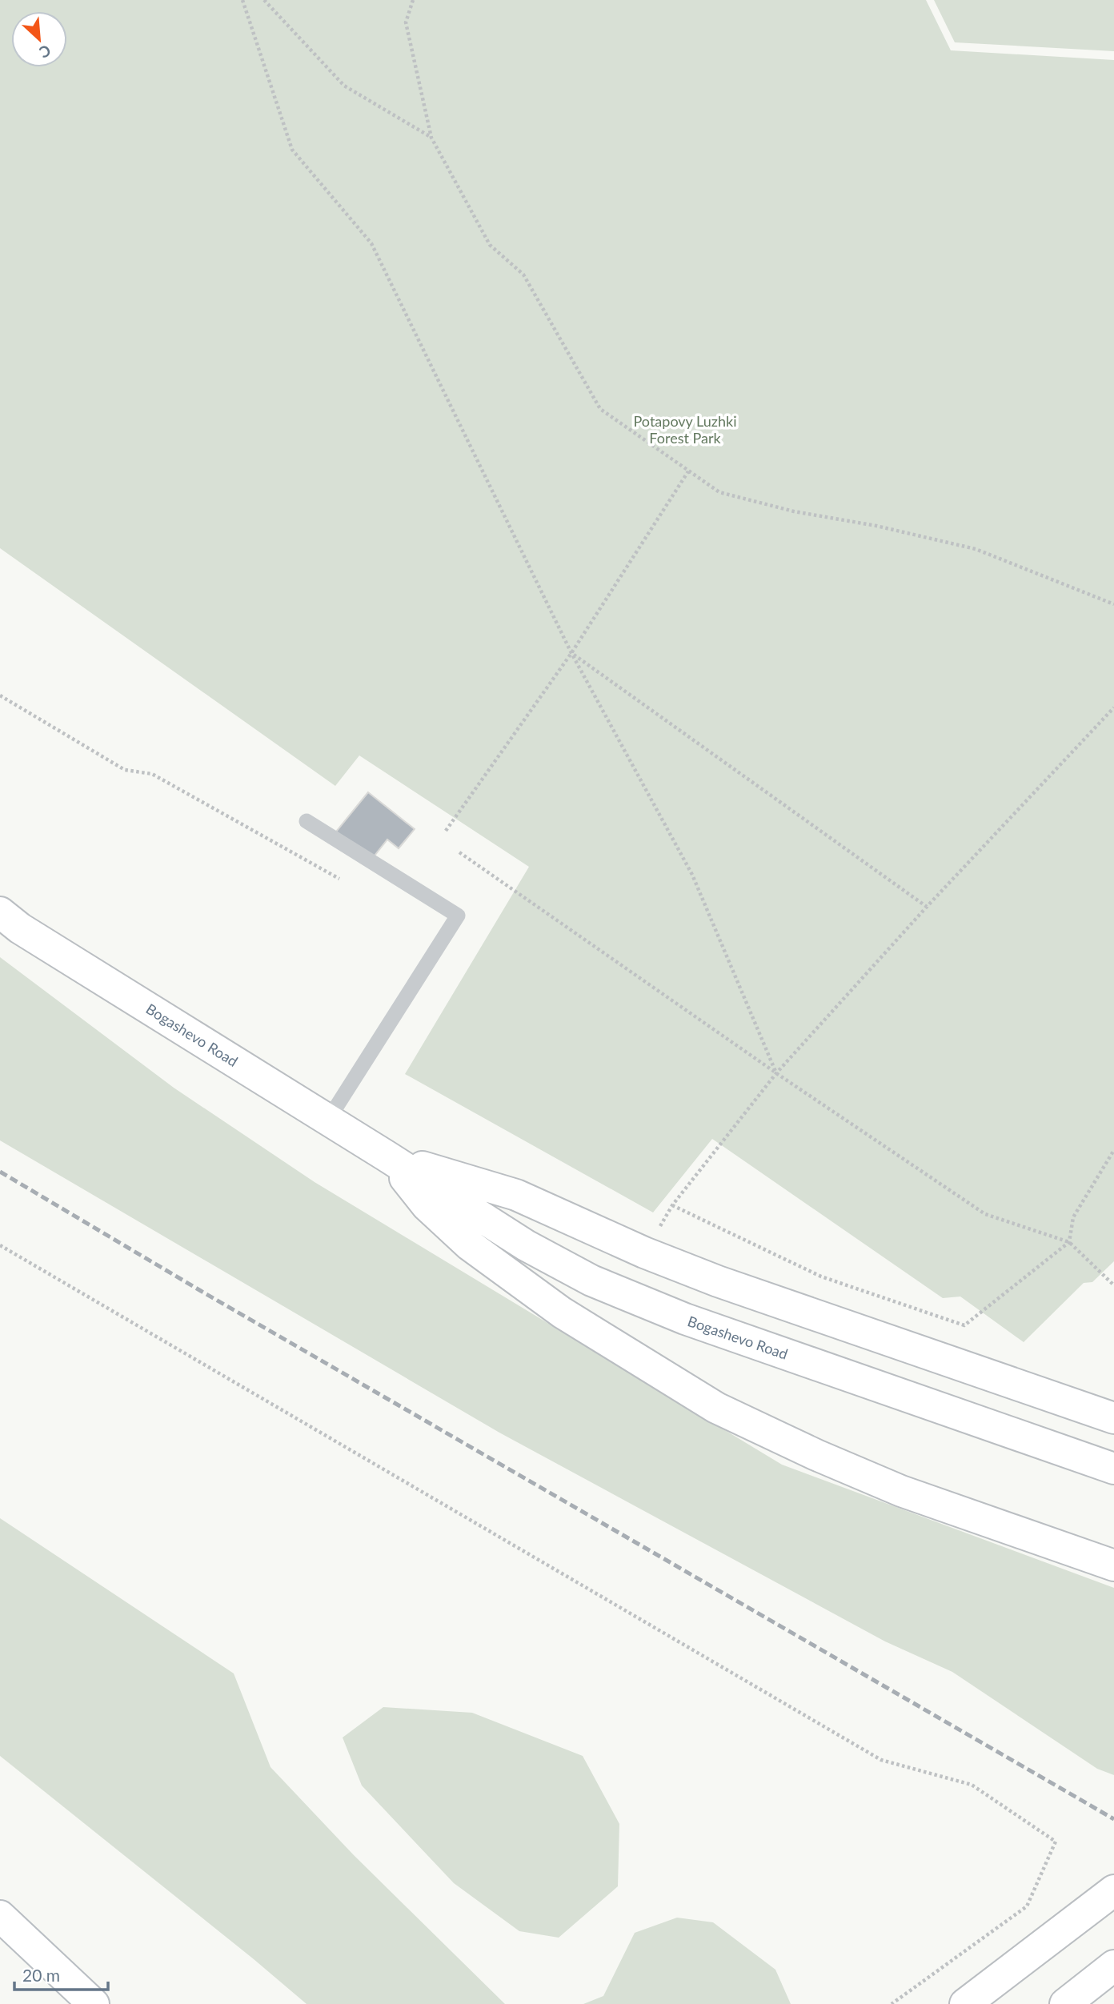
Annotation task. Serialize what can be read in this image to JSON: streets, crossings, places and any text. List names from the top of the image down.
{
  "streets": {
    "main road": ["Bogashevo Road"]
  },
  "parks": ["Potapovy Luzhki Forest Park"],
  "scale_bar": "20 m",
  "north": "bottom right"
}
